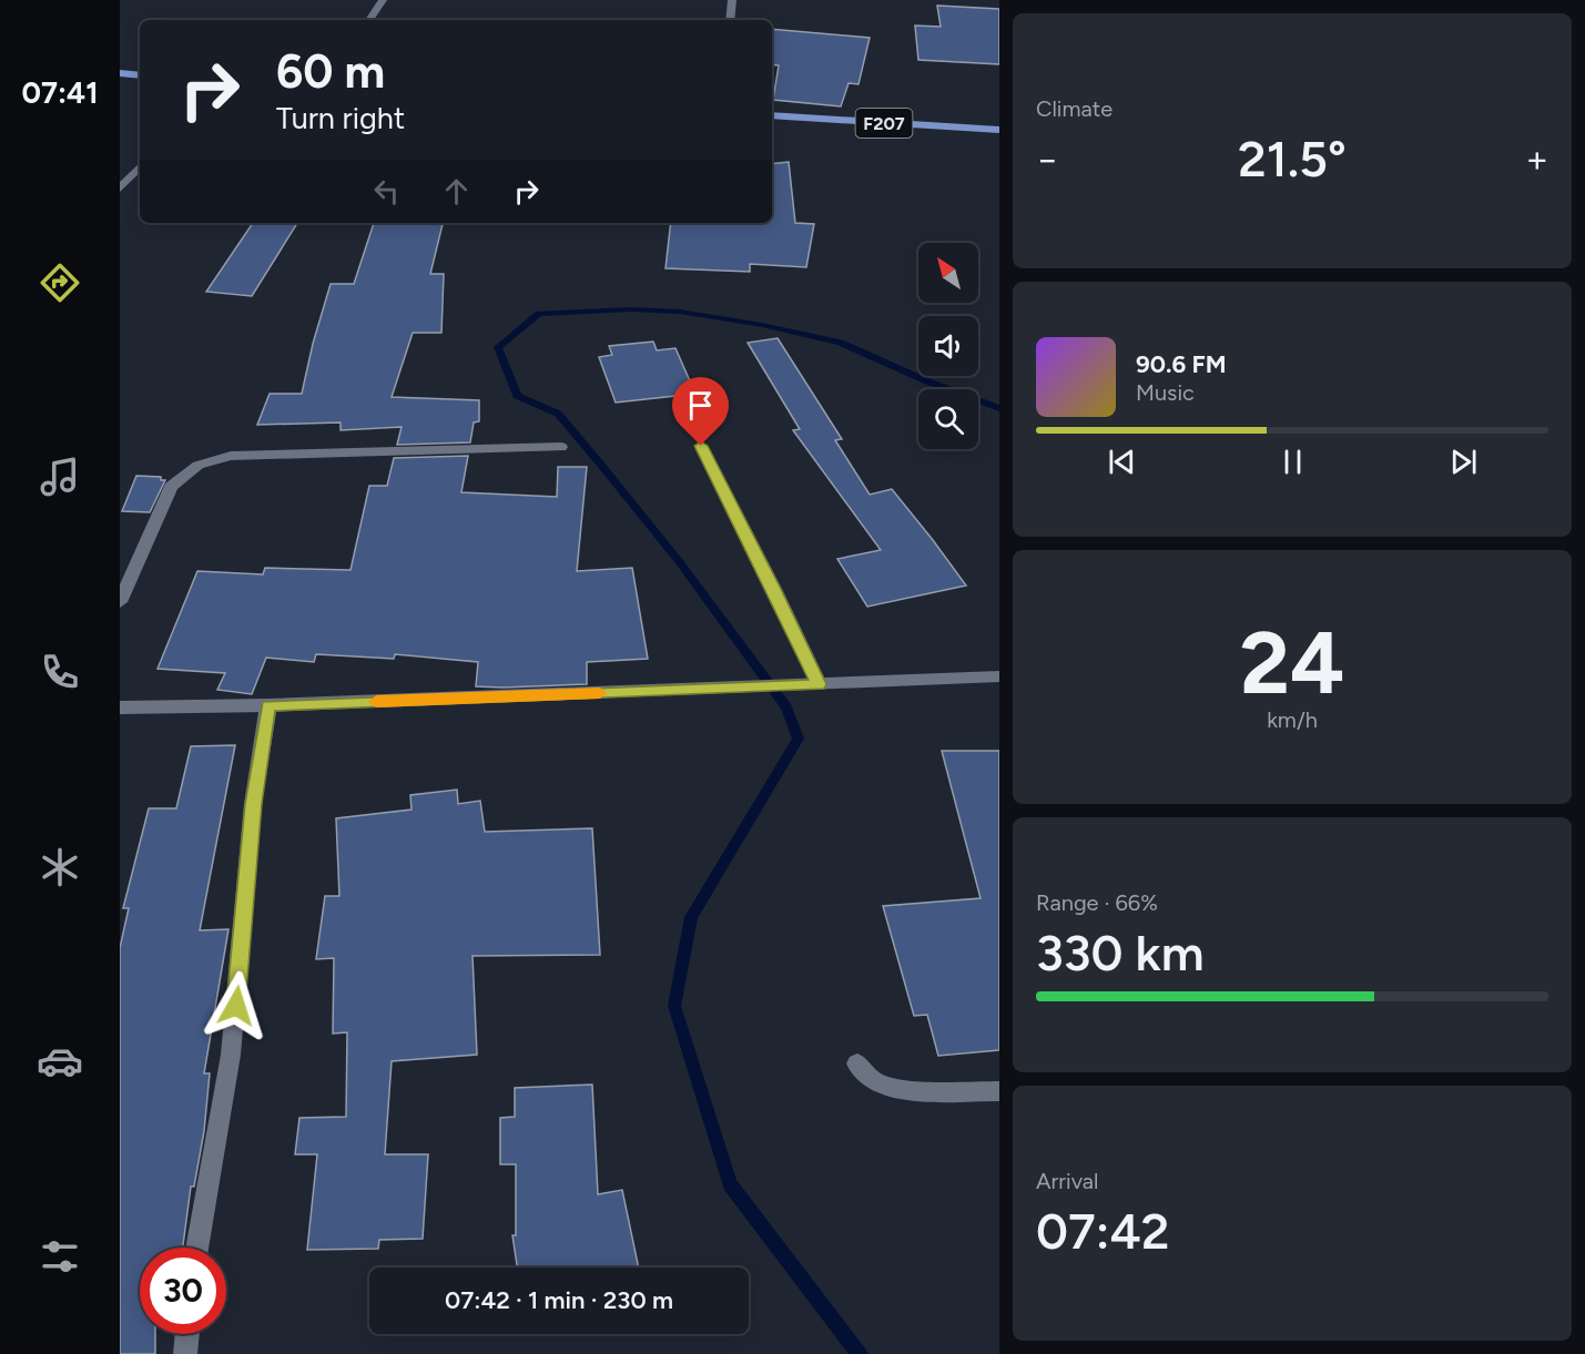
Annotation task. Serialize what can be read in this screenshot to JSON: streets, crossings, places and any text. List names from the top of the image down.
{
  "streets": {
    "main road": ["F207"]
  },
  "north": "top left",
  "page": {
    "tabs": "07:41",
    "tile": [
      "Climate",
      ["24", "km/h"],
      ["Range · 66%", "330 km"],
      ["Arrival", "07:42"]
    ],
    "turn": ["60 m", "Turn right"],
    "heat": ["−", "21.5°", "+"],
    "song": ["90.6 FM", "Music"],
    "limit": "30",
    "trip": "07:42 · 1 min · 230 m"
  }
}
